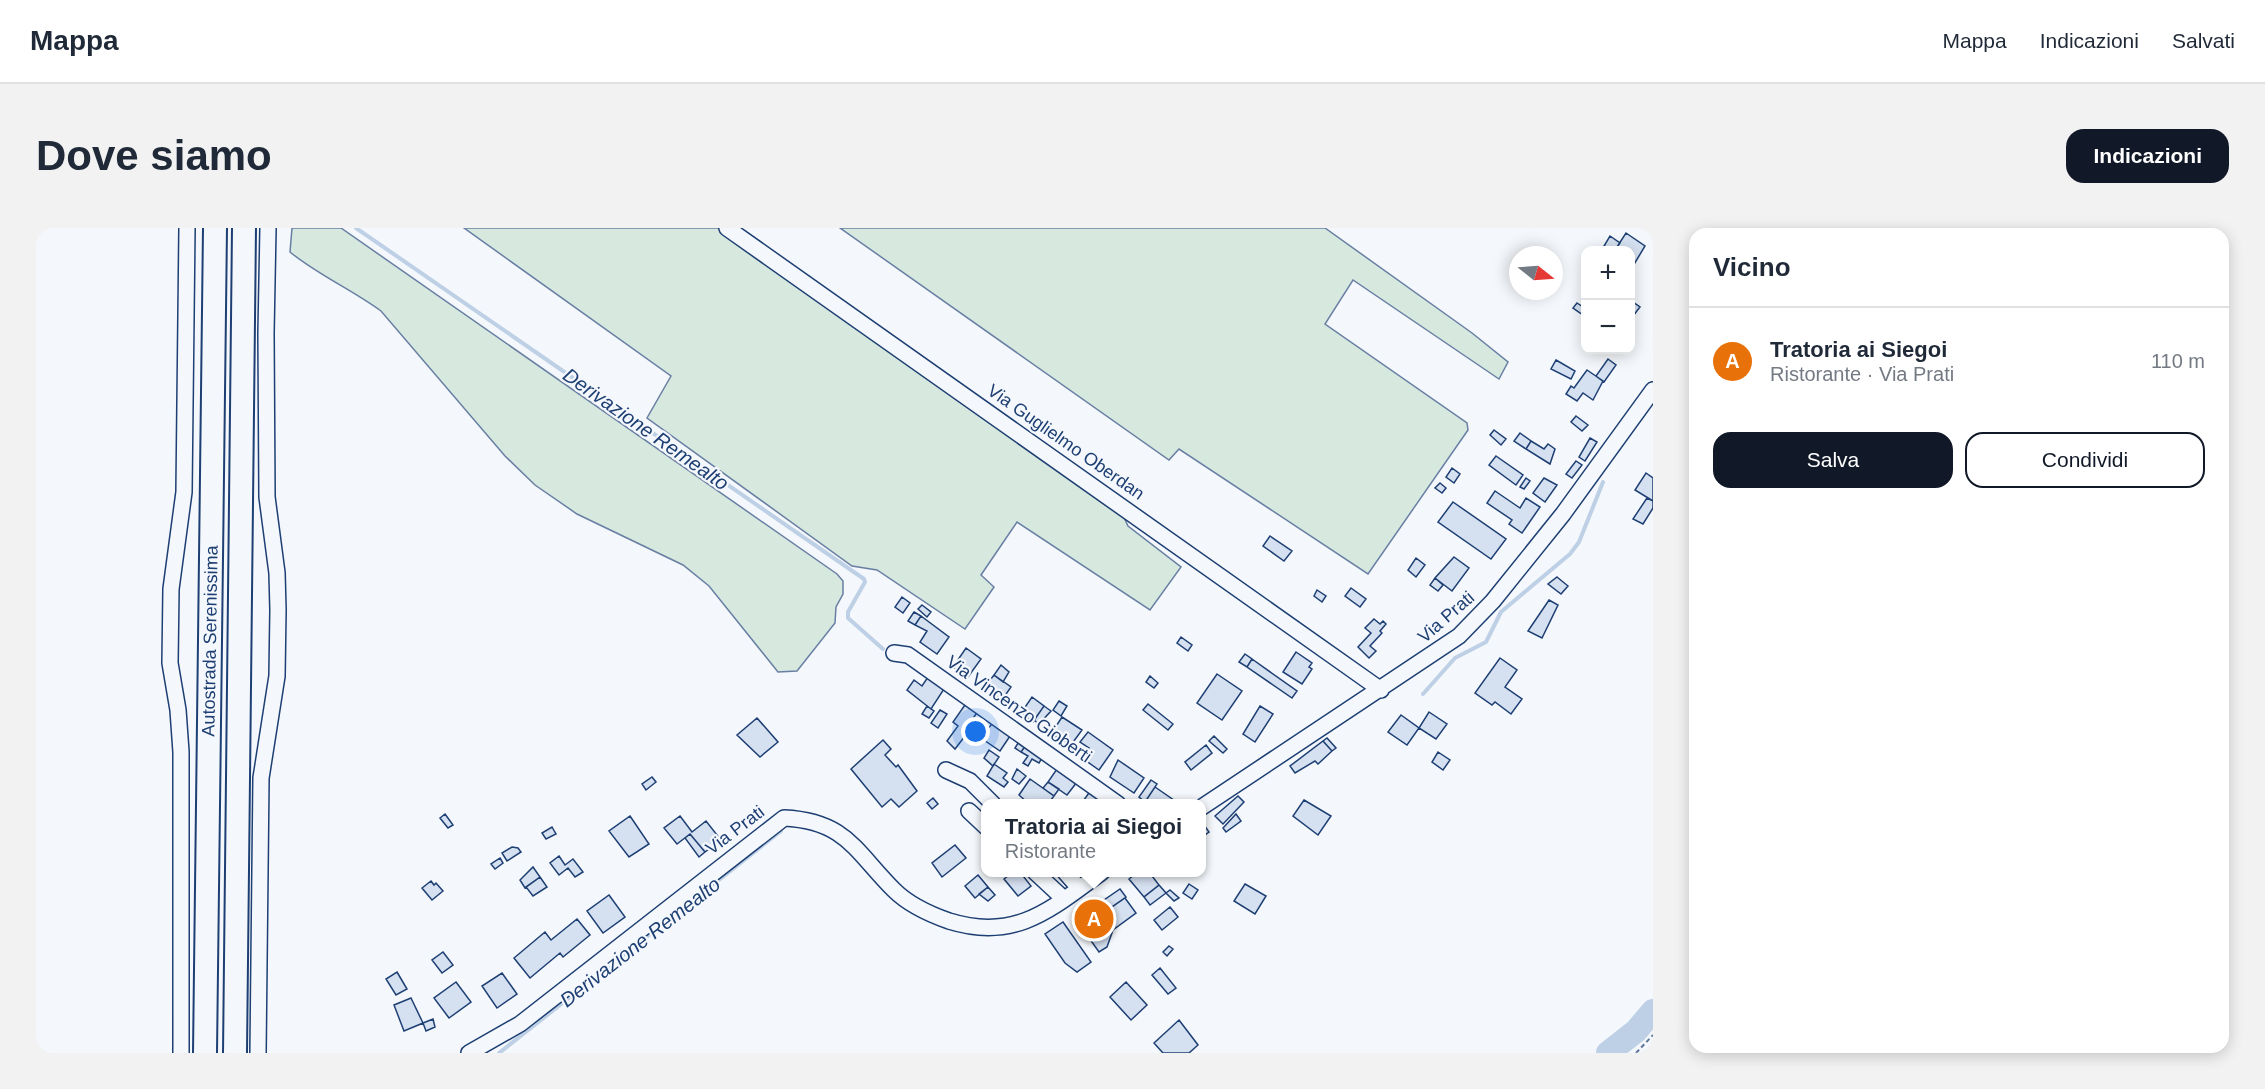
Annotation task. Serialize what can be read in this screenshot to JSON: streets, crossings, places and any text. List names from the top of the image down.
{
  "streets": {
    "highway": ["Autostrada Serenissima"],
    "street": ["Via Guglielmo Oberdan", "Via Prati", "Via Vincenzo Gioberti"]
  },
  "crossings": [
    ["Via Guglielmo Oberdan", "Via Prati"]
  ],
  "water": ["Derivazione Remealto"],
  "north": "right",
  "page": {
    "header": "Mappa",
    "nav": ["Mappa", "Indicazioni", "Salvati"],
    "buttons": [
      "Indicazioni",
      ["Salva", "Condividi"]
    ],
    "title": "Dove siamo",
    "heading": "Vicino",
    "map_buttons": ["+", "−"],
    "list": [
      {
        "mark": "A",
        "name": "Tratoria ai Siegoi",
        "note": "Ristorante · Via Prati",
        "value": "110 m"
      }
    ],
    "popup": ["Tratoria ai Siegoi", "Ristorante"],
    "pins": "A"
  }
}
